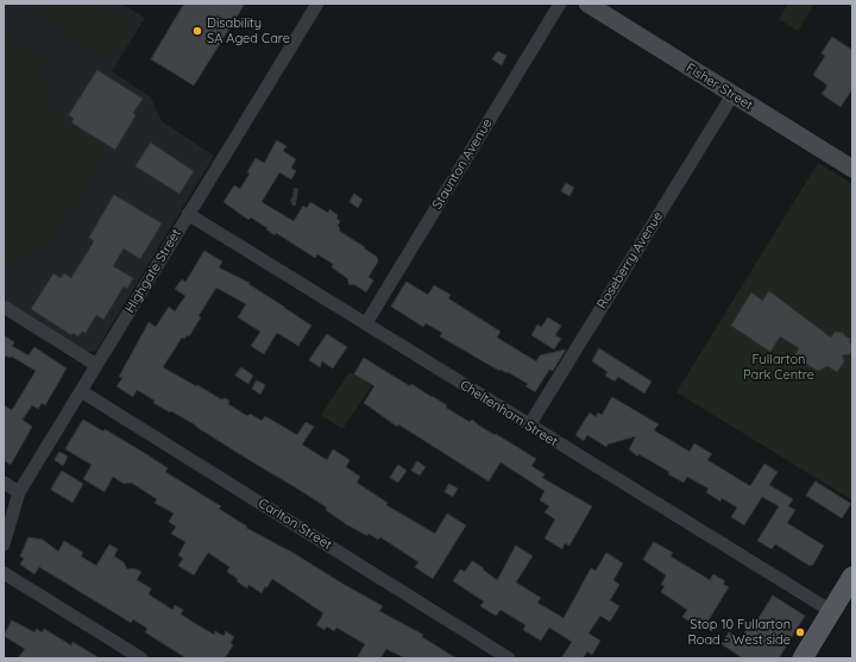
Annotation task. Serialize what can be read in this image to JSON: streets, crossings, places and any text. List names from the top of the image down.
{
  "streets": {
    "street": [
      "Fisher Street",
      "Staunton Avenue",
      "Roseberry Avenue",
      "Highgate Street",
      "Cheltenham Street",
      "Carlton Street"
    ]
  },
  "crossings": [
    ["Fisher Street", "Roseberry Avenue"],
    ["Staunton Avenue", "Cheltenham Street"],
    ["Roseberry Avenue", "Cheltenham Street"],
    ["Highgate Street", "Cheltenham Street"],
    ["Highgate Street", "Carlton Street"]
  ],
  "parks": ["Fullarton Park Centre"],
  "places": ["Disability SA Aged Care", "Stop 10 Fullarton Road - West side"]
}
